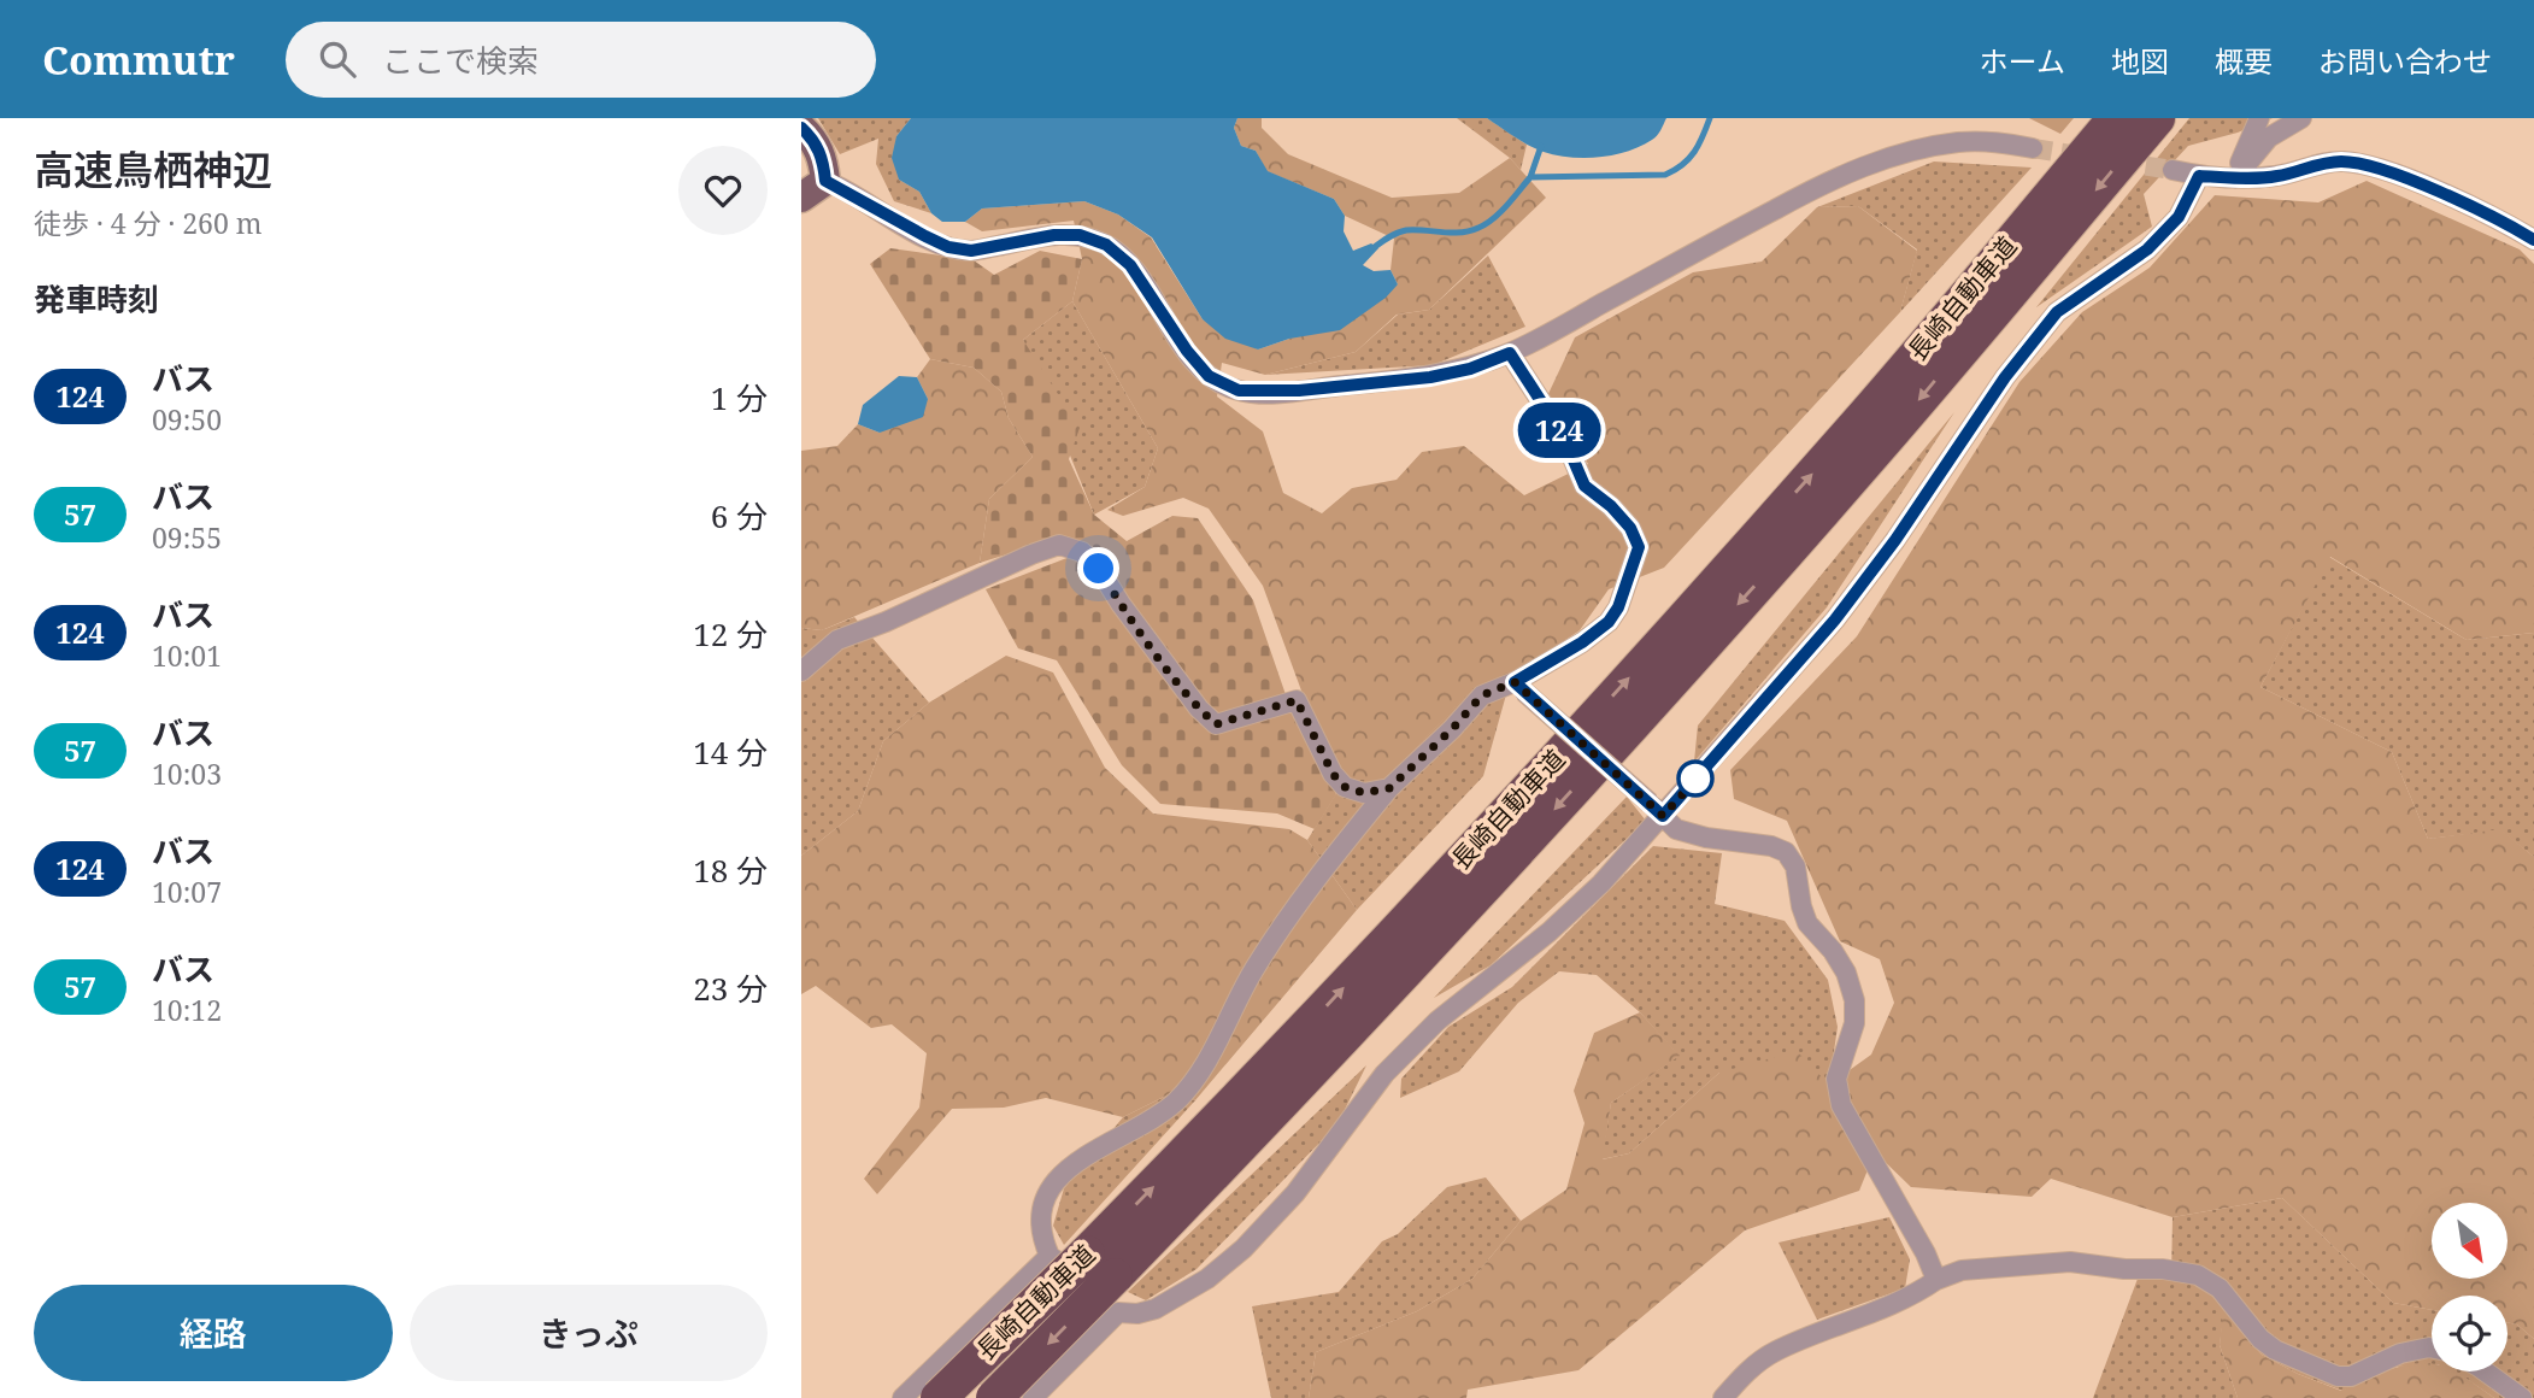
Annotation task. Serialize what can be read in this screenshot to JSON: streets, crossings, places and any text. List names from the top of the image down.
{
  "streets": {
    "highway": ["長崎自動車道"]
  },
  "lines": ["bus line 124"],
  "north": "bottom right",
  "page": {
    "header": "Commutr",
    "search": "ここで検索",
    "nav": [
      "ホーム",
      "地図",
      "概要",
      "お問い合わせ"
    ],
    "heading": [
      ["高速鳥栖神辺", "徒歩 · 4 分 · 260 m"],
      "発車時刻"
    ],
    "on_map": "124",
    "list": [
      {
        "mark": "124",
        "name": "バス",
        "note": "09:50",
        "value": "1 分"
      },
      {
        "mark": "57",
        "name": "バス",
        "note": "09:55",
        "value": "6 分"
      },
      {
        "mark": "124",
        "name": "バス",
        "note": "10:01",
        "value": "12 分"
      },
      {
        "mark": "57",
        "name": "バス",
        "note": "10:03",
        "value": "14 分"
      },
      {
        "mark": "124",
        "name": "バス",
        "note": "10:07",
        "value": "18 分"
      },
      {
        "mark": "57",
        "name": "バス",
        "note": "10:12",
        "value": "23 分"
      }
    ],
    "buttons": ["経路", "きっぷ"]
  }
}
